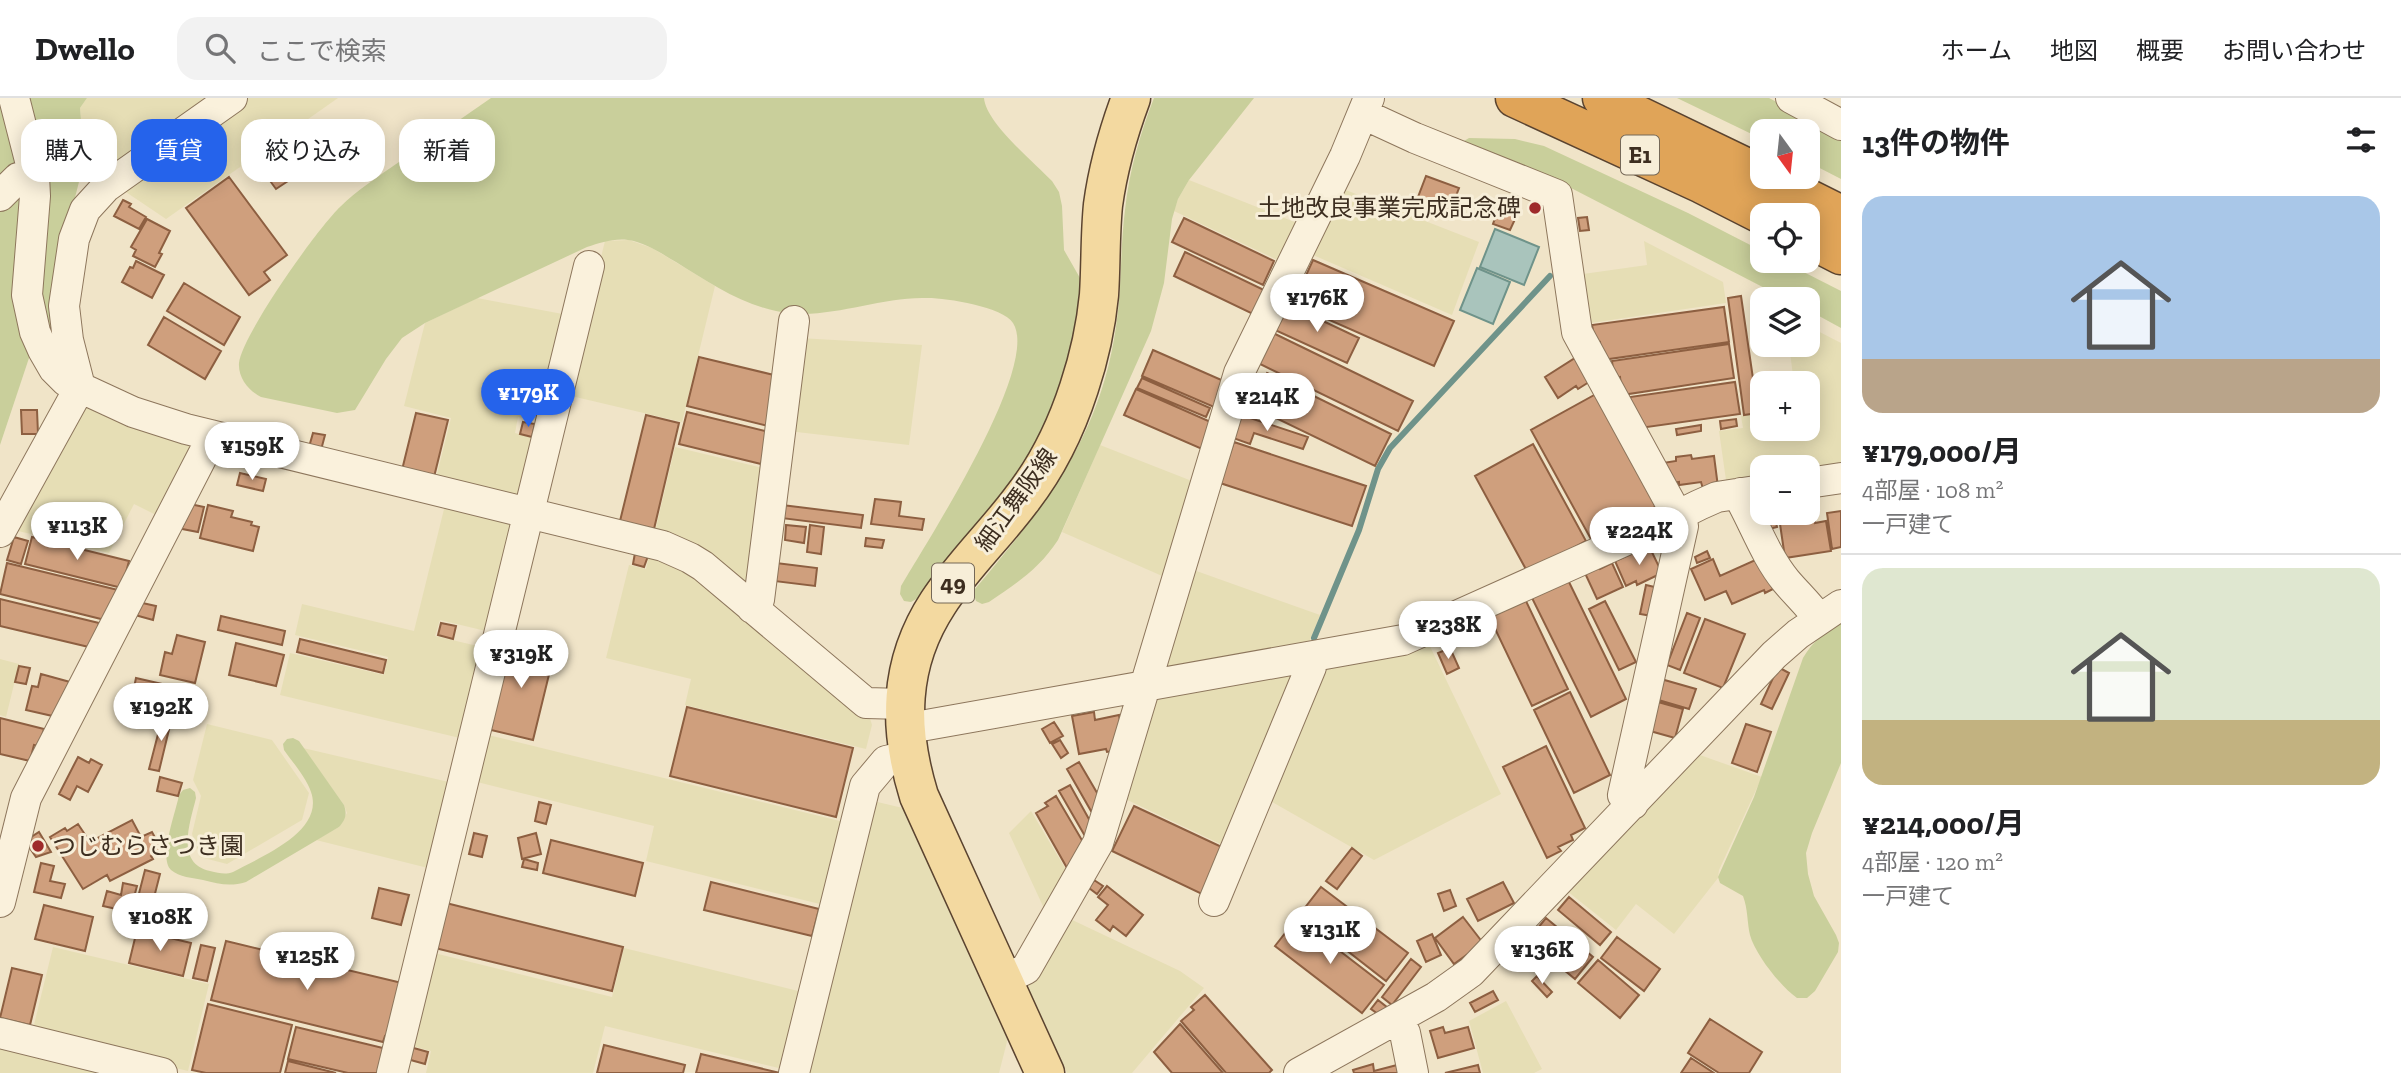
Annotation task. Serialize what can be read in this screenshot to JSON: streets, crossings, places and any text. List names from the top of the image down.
{
  "streets": {
    "highway": ["E1"],
    "main road": ["細江舞阪線", "49"]
  },
  "places": ["土地改良事業完成記念碑", "つじむらさつき園"],
  "north": "bottom",
  "page": {
    "header": "Dwello",
    "search": "ここで検索",
    "nav": [
      "ホーム",
      "地図",
      "概要",
      "お問い合わせ"
    ],
    "heading": "13件の物件",
    "map_buttons": ["+", "−"],
    "chip": [
      "購入",
      "賃貸",
      "絞り込み",
      "新着"
    ],
    "list": [
      {
        "name": "¥179,000/月",
        "note": "4部屋 · 108 m² · 一戸建て"
      },
      {
        "name": "¥214,000/月",
        "note": "4部屋 · 120 m² · 一戸建て"
      }
    ],
    "price": [
      "¥176K",
      "¥179K",
      "¥214K",
      "¥159K",
      "¥113K",
      "¥224K",
      "¥238K",
      "¥319K",
      "¥192K",
      "¥108K",
      "¥131K",
      "¥136K",
      "¥125K"
    ]
  }
}
